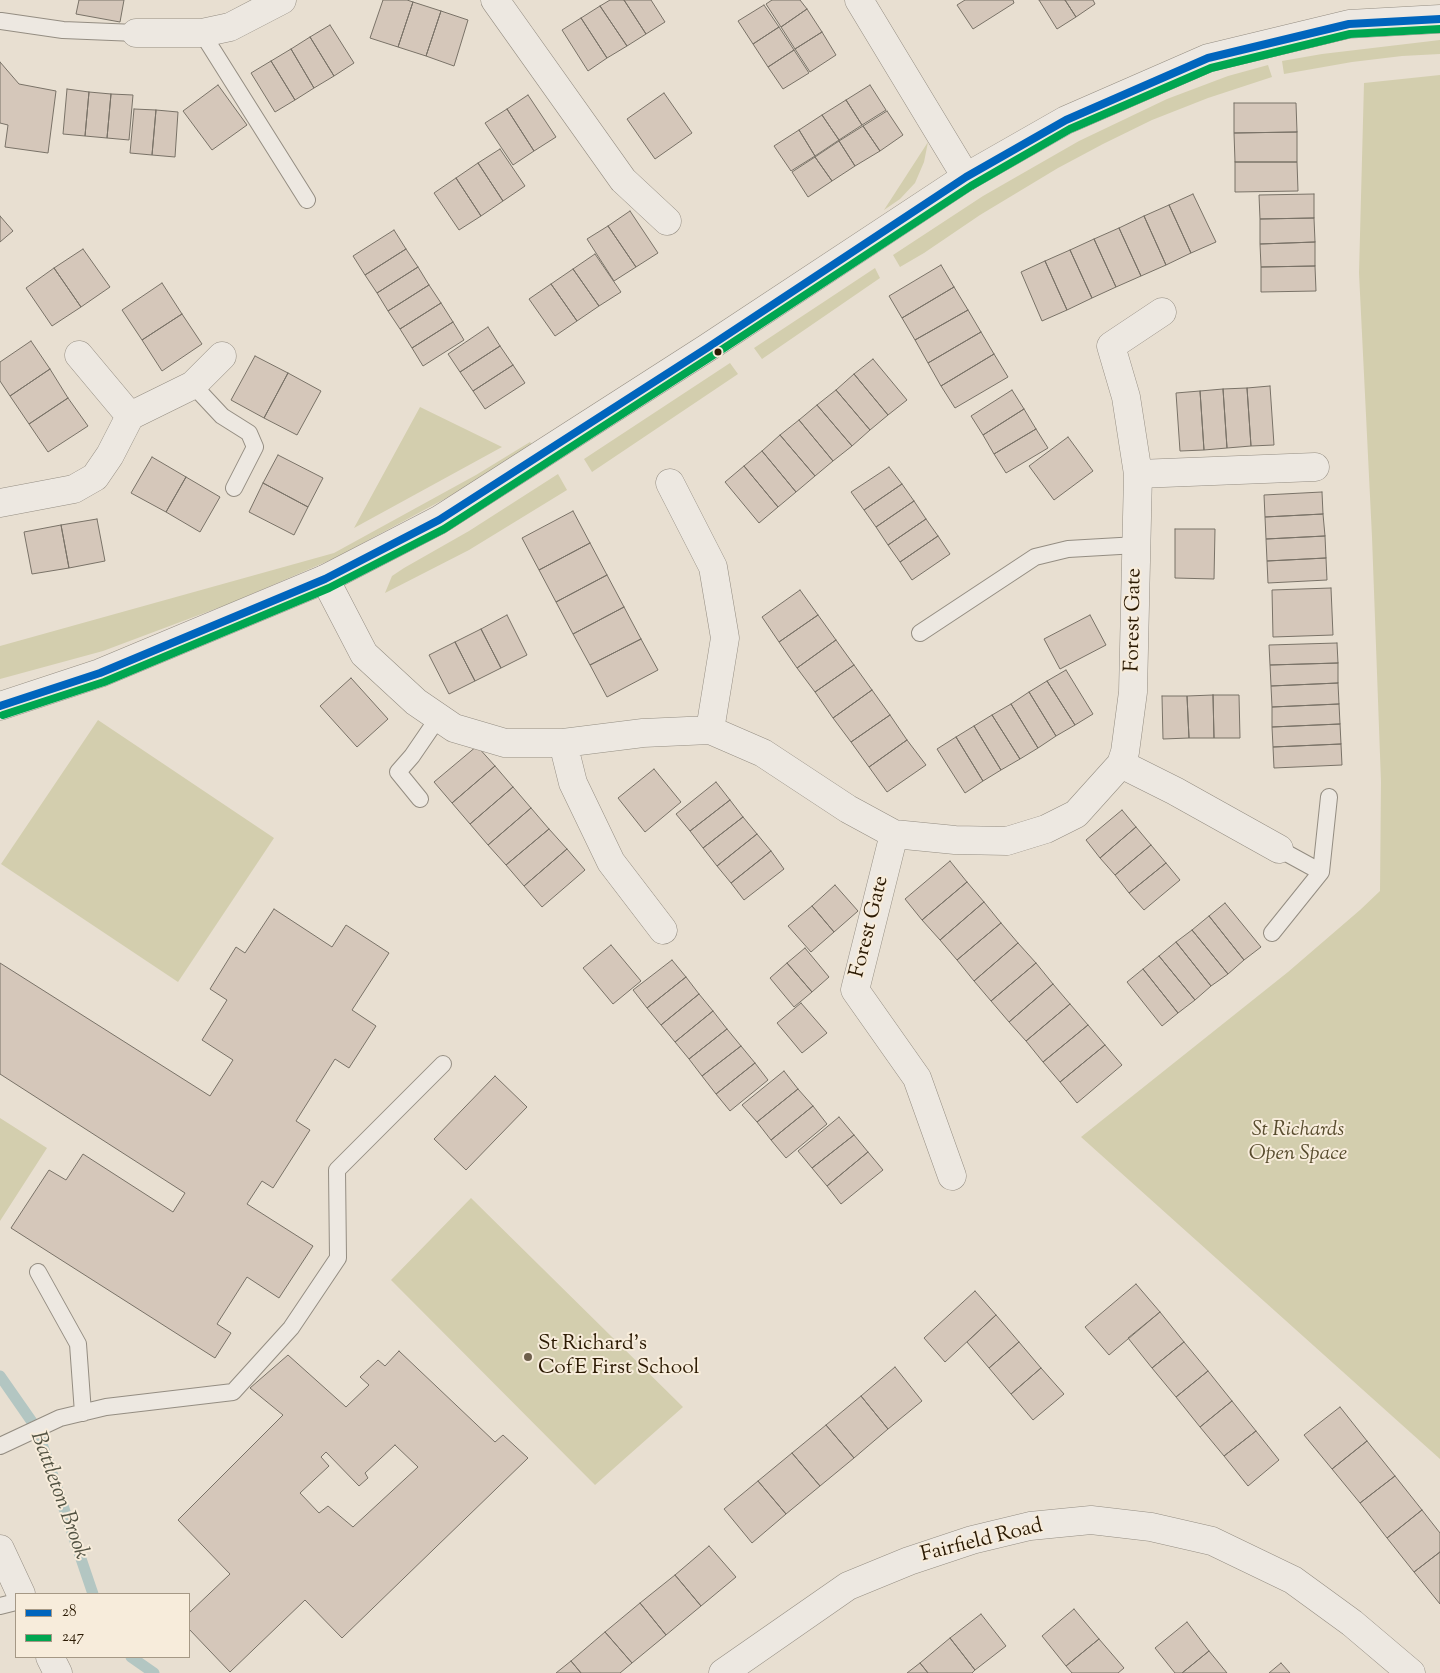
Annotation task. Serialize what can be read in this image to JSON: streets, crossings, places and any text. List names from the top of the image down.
{
  "streets": {
    "street": ["Forest Gate", "Fairfield Road"]
  },
  "water": ["Battleton Brook"],
  "parks": ["St Richards Open Space"],
  "places": ["St Richard's CofE First School"],
  "lines": ["transit line 28", "transit line 247"],
  "legend": ["28", "247"]
}
